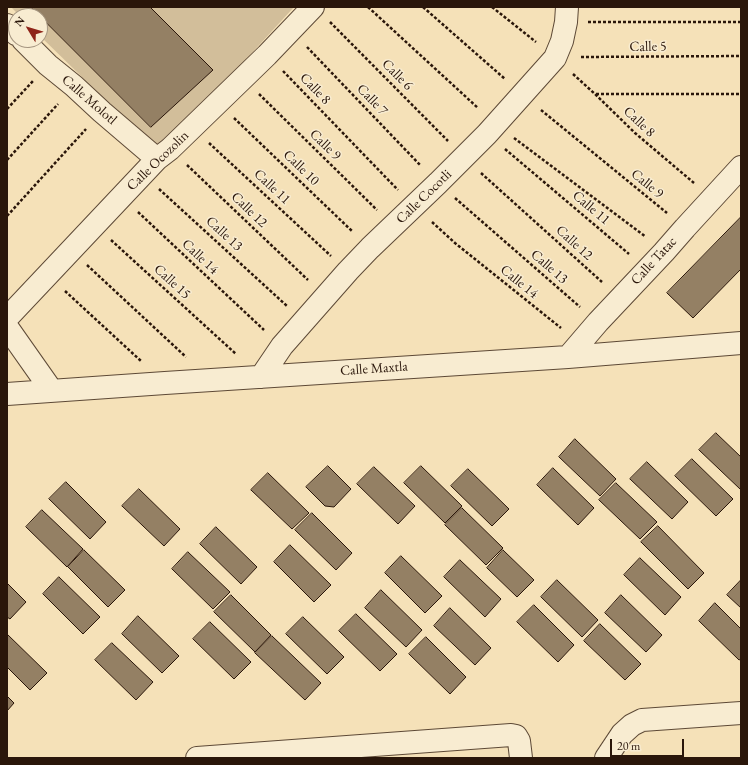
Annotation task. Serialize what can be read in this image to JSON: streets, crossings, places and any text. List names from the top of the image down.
{
  "streets": {
    "street": [
      "Calle Molotl",
      "Calle Ocozolin",
      "Calle Cocotli",
      "Calle Tatac",
      "Calle Maxtla"
    ],
    "path": [
      "Calle 5",
      "Calle 6",
      "Calle 8",
      "Calle 7",
      "Calle 9",
      "Calle 10",
      "Calle 11",
      "Calle 12",
      "Calle 13",
      "Calle 14",
      "Calle 15"
    ]
  },
  "crossings": [
    ["Calle 5", "Calle 8"],
    ["Calle 5", "Calle Cocotli"],
    ["Calle 6", "Calle Ocozolin"],
    ["Calle 6", "Calle Cocotli"],
    ["Calle 6", "Calle 12"],
    ["Calle 8", "Calle Ocozolin"],
    ["Calle 8", "Calle Cocotli"],
    ["Calle 8", "Calle 14"],
    ["Calle 8", "Calle Tatac"],
    ["Calle Molotl", "Calle Ocozolin"],
    ["Calle Molotl", "Calle 12"],
    ["Calle Molotl", "Calle 13"],
    ["Calle 7", "Calle Ocozolin"],
    ["Calle 7", "Calle Cocotli"],
    ["Calle 7", "Calle 13"],
    ["Calle 9", "Calle Ocozolin"],
    ["Calle 9", "Calle Cocotli"],
    ["Calle 9", "Calle Tatac"],
    ["Calle Ocozolin", "Calle 10"],
    ["Calle Ocozolin", "Calle 11"],
    ["Calle Ocozolin", "Calle 12"],
    ["Calle Ocozolin", "Calle 13"],
    ["Calle Ocozolin", "Calle 14"],
    ["Calle Ocozolin", "Calle 15"],
    ["Calle 10", "Calle Cocotli"],
    ["Calle 11", "Calle Cocotli"],
    ["Calle Cocotli", "Calle 12"],
    ["Calle Cocotli", "Calle 13"],
    ["Calle Cocotli", "Calle 14"],
    ["Calle Cocotli", "Calle Maxtla"],
    ["Calle 12", "Calle 13"],
    ["Calle Tatac", "Calle Maxtla"]
  ],
  "scale_bar": "20 m",
  "north": "top left"
}
